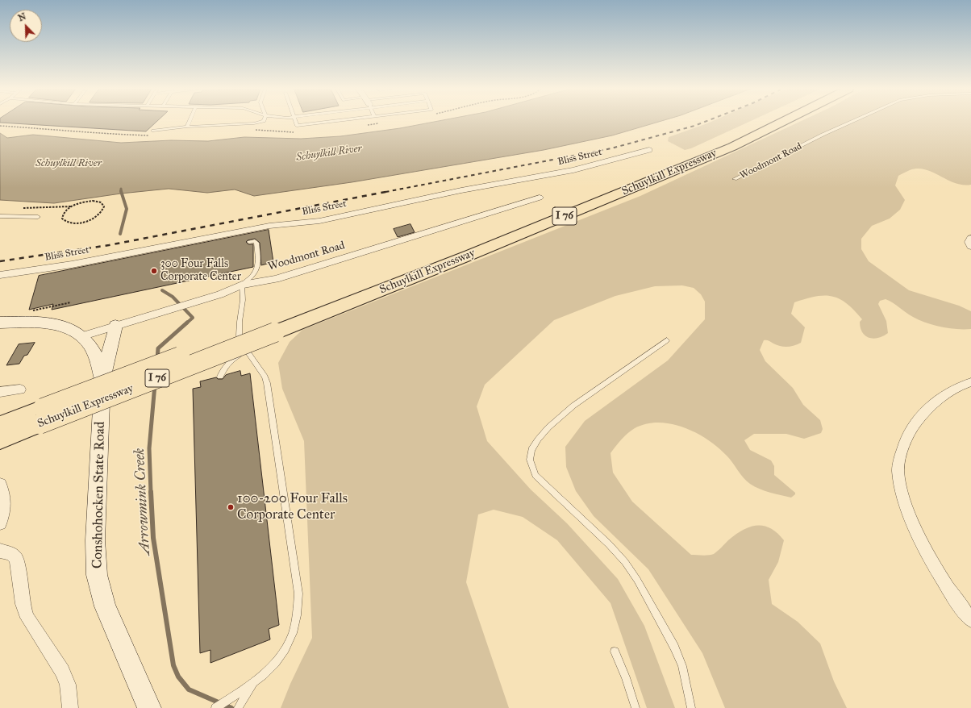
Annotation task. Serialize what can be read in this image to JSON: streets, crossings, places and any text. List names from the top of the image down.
{
  "streets": {
    "highway": ["Schuylkill Expressway", "I 76"],
    "main road": ["Conshohocken State Road"],
    "street": ["Bliss Street", "Woodmont Road"]
  },
  "crossings": [
    ["Woodmont Road", "Conshohocken State Road"]
  ],
  "water": ["Schuylkill River", "Arrowmink Creek"],
  "places": ["300 Four Falls Corporate Center", "100-200 Four Falls Corporate Center"],
  "north": "top left"
}
